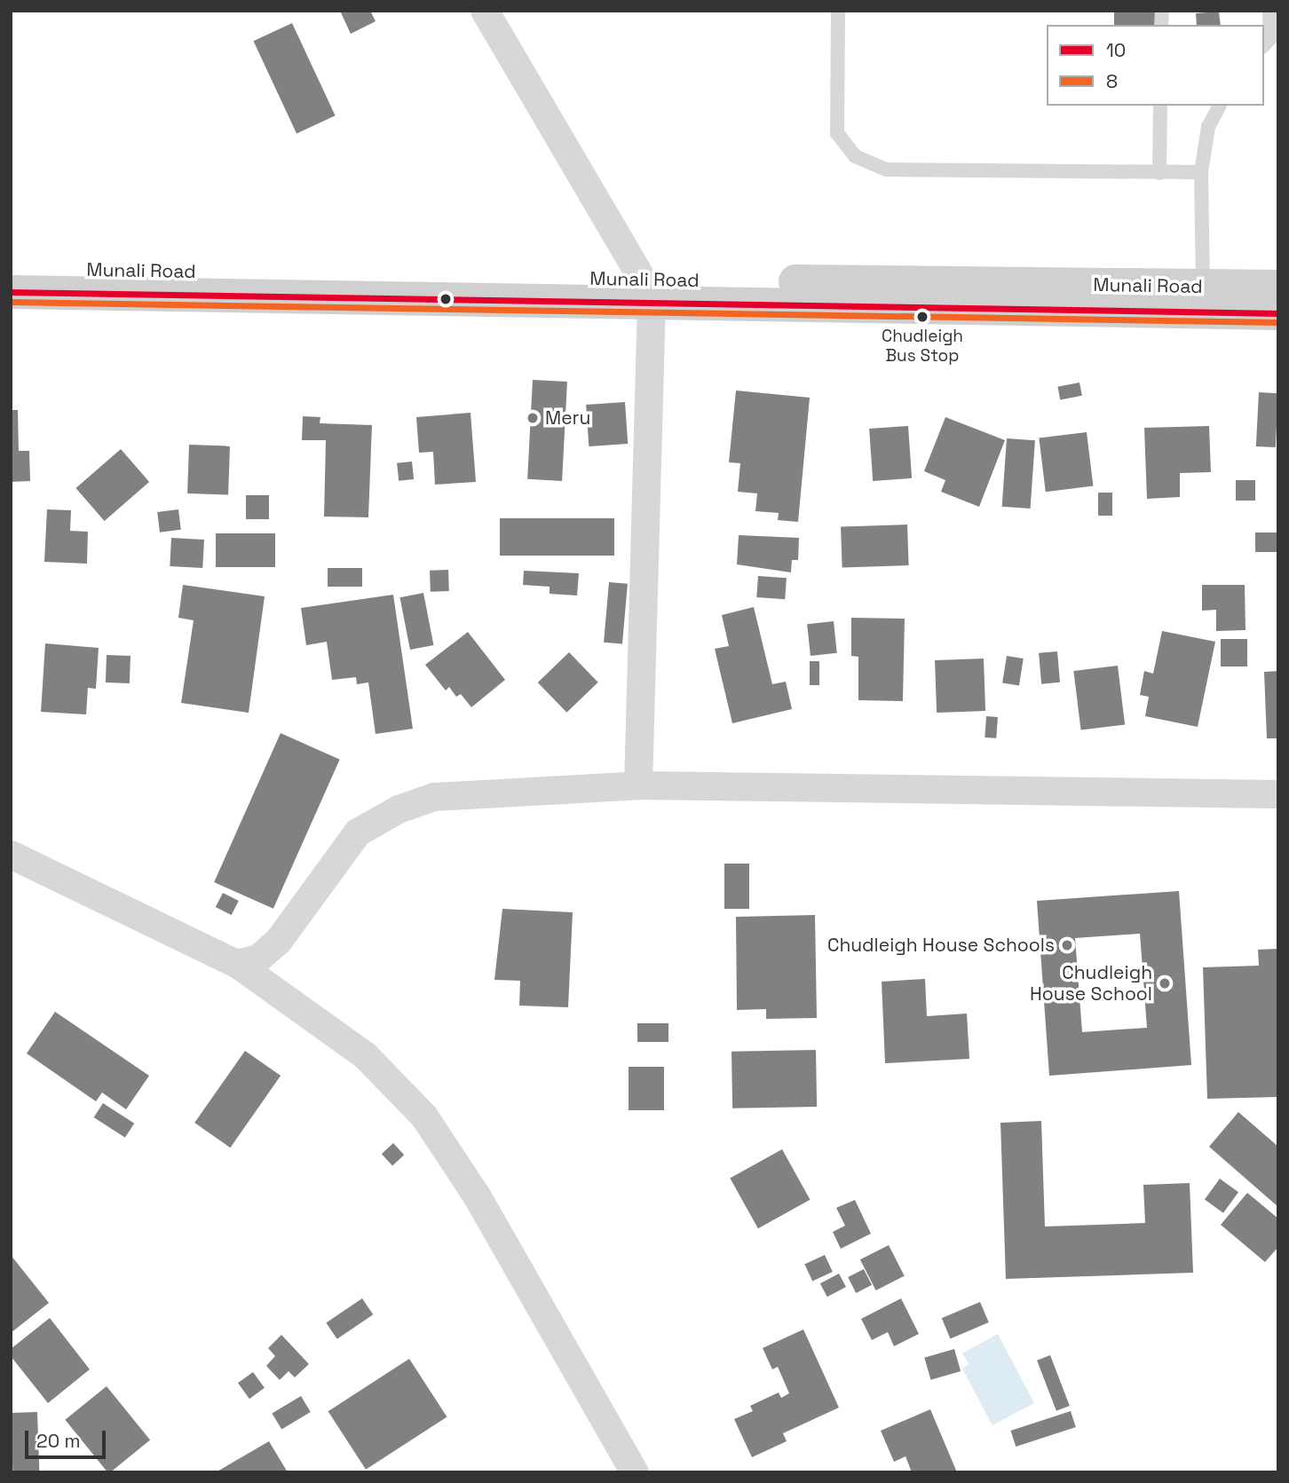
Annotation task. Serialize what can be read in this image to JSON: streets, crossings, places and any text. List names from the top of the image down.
{
  "streets": {
    "main road": ["Munali Road"]
  },
  "places": [
    "Chudleigh Bus Stop",
    "Meru",
    "Chudleigh House Schools",
    "Chudleigh House School"
  ],
  "lines": ["transit line 10", "transit line 8"],
  "legend": ["10", "8"],
  "scale_bar": "20 m"
}
